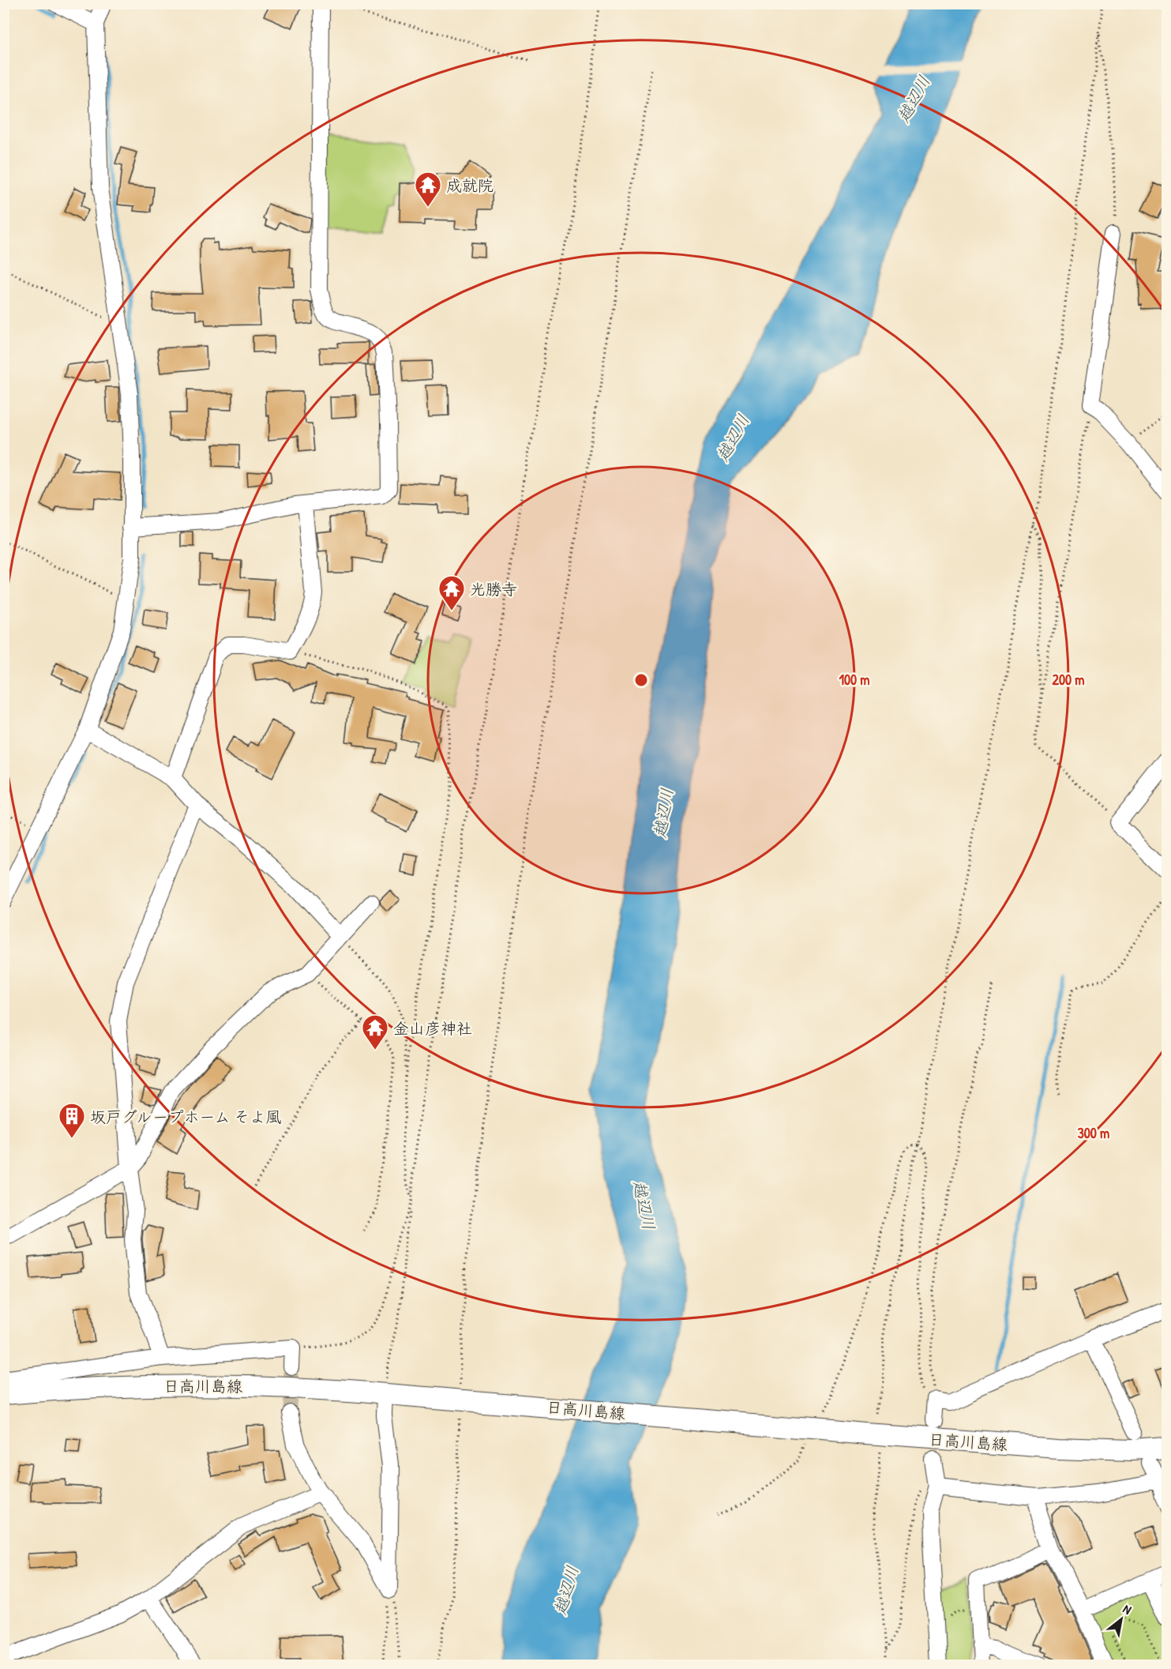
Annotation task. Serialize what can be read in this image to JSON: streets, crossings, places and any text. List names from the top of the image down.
{
  "streets": {
    "main road": ["日高川島線"]
  },
  "water": ["越辺川"],
  "places": {
    "temple": ["成就院", "光勝寺", "金山彦神社"],
    "building": ["坂戸グループホーム そよ風"]
  },
  "north": "top right",
  "rings": ["100 m", "200 m", "300 m"]
}
